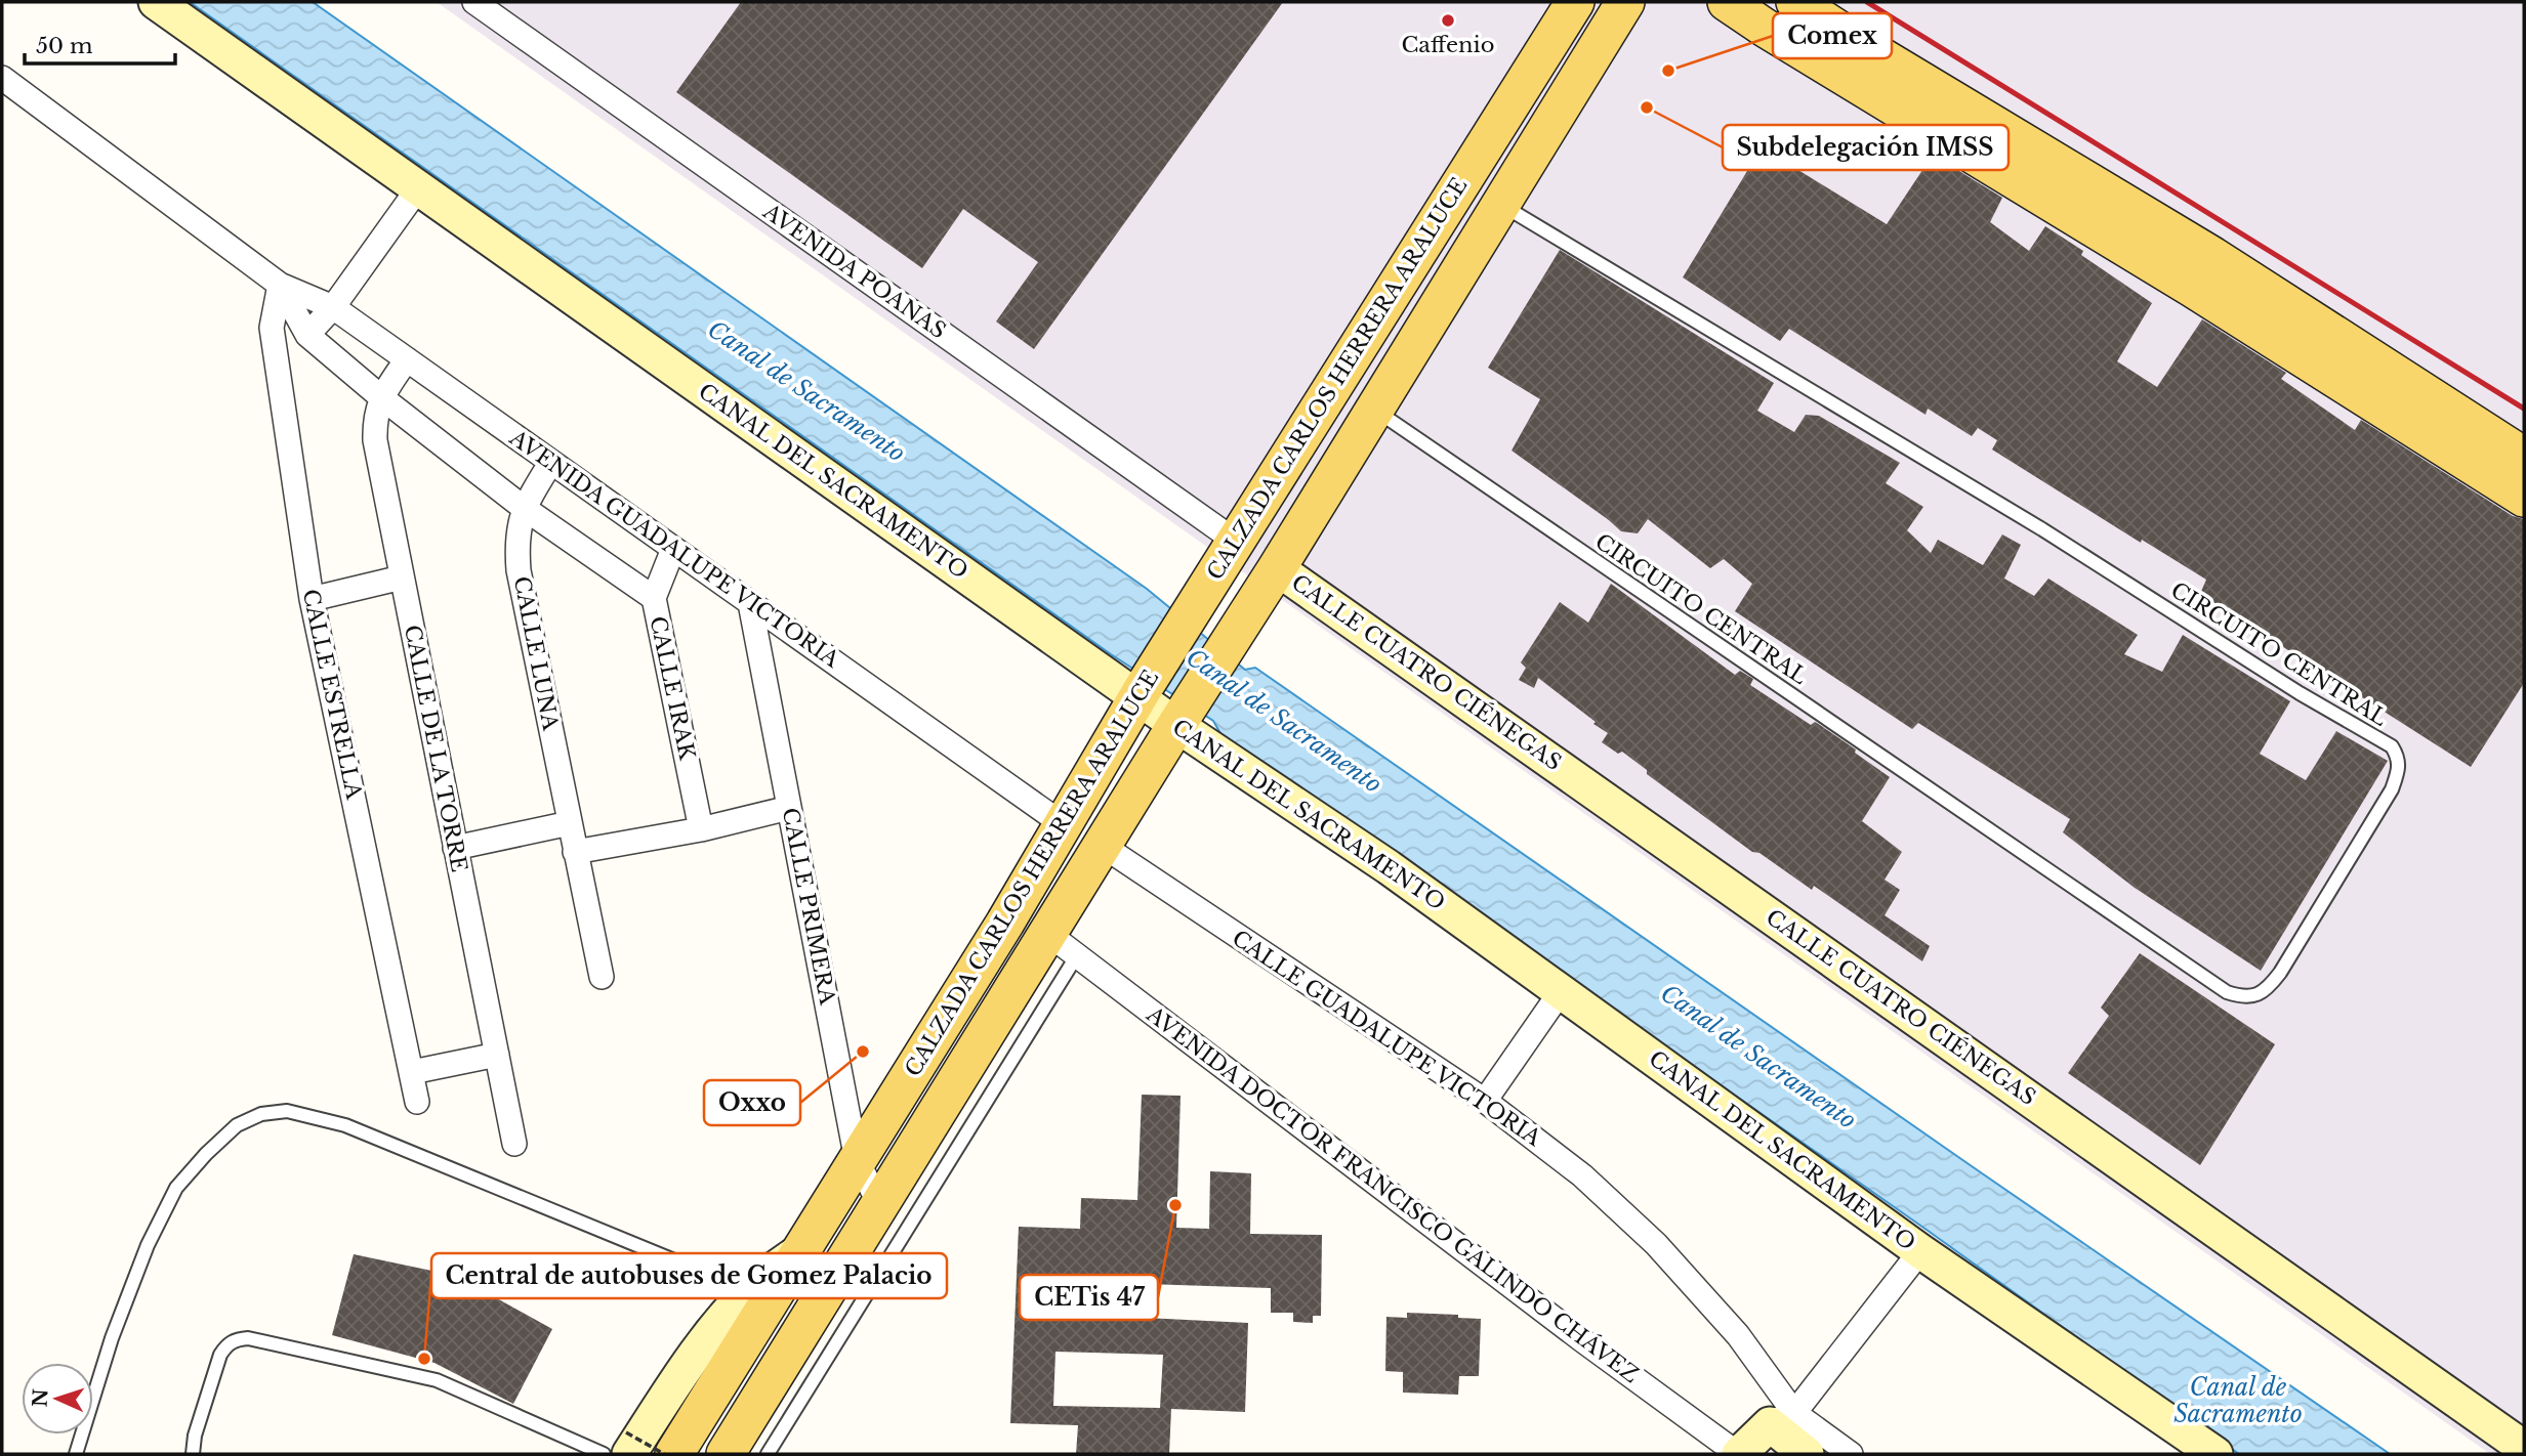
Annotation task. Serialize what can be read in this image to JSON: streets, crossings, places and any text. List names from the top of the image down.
{
  "streets": {
    "main road": ["CALZADA CARLOS HERRERA ARALUCE"],
    "street": [
      "AVENIDA POANAS",
      "CANAL DEL SACRAMENTO",
      "AVENIDA GUADALUPE VICTORIA",
      "CALLE LUNA",
      "CALLE CUATRO CIÉNEGAS",
      "CALLE IRAK",
      "CALLE ESTRELLA",
      "CALLE DE LA TORRE",
      "CALLE PRIMERA",
      "CALLE GUADALUPE VICTORIA",
      "AVENIDA DOCTOR FRANCISCO GALINDO CHÁVEZ"
    ],
    "lane": ["CIRCUITO CENTRAL"]
  },
  "crossings": [
    ["AVENIDA POANAS", "CALZADA CARLOS HERRERA ARALUCE"],
    ["CALZADA CARLOS HERRERA ARALUCE", "CANAL DEL SACRAMENTO"],
    ["CALZADA CARLOS HERRERA ARALUCE", "AVENIDA GUADALUPE VICTORIA"],
    ["CALZADA CARLOS HERRERA ARALUCE", "CIRCUITO CENTRAL"],
    ["CALZADA CARLOS HERRERA ARALUCE", "CALLE CUATRO CIÉNEGAS"],
    ["CALZADA CARLOS HERRERA ARALUCE", "CALLE PRIMERA"],
    ["CALZADA CARLOS HERRERA ARALUCE", "CALLE GUADALUPE VICTORIA"],
    ["CALZADA CARLOS HERRERA ARALUCE", "AVENIDA DOCTOR FRANCISCO GALINDO CHÁVEZ"],
    ["AVENIDA GUADALUPE VICTORIA", "CALLE LUNA"],
    ["AVENIDA GUADALUPE VICTORIA", "CALLE IRAK"],
    ["AVENIDA GUADALUPE VICTORIA", "CALLE ESTRELLA"],
    ["AVENIDA GUADALUPE VICTORIA", "CALLE DE LA TORRE"],
    ["AVENIDA GUADALUPE VICTORIA", "CALLE PRIMERA"]
  ],
  "water": ["Canal de Sacramento"],
  "places": [
    "Caffenio",
    "Comex",
    "Subdelegación IMSS",
    "Oxxo",
    "CETis 47",
    "Central de autobuses de Gomez Palacio"
  ],
  "scale_bar": "50 m",
  "north": "left"
}
